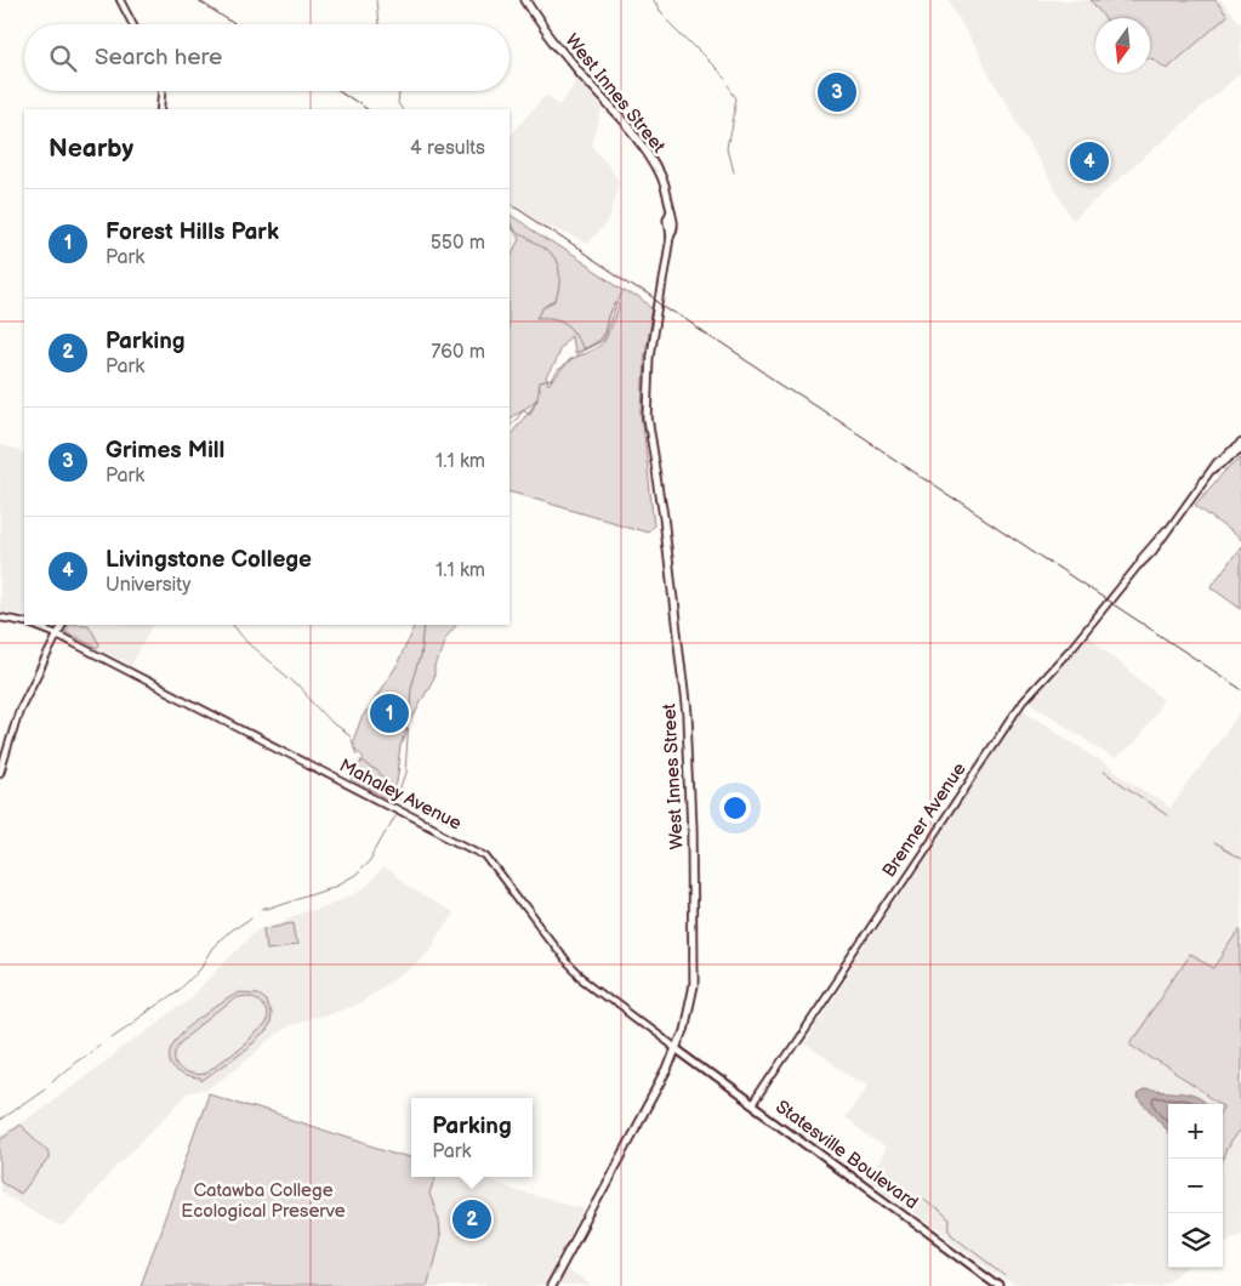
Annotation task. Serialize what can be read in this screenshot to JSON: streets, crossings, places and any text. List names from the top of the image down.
{
  "streets": {
    "main road": ["West Innes Street", "Statesville Boulevard"],
    "street": ["Mahaley Avenue", "Brenner Avenue"]
  },
  "crossings": [
    ["West Innes Street", "Mahaley Avenue"],
    ["West Innes Street", "Statesville Boulevard"],
    ["Mahaley Avenue", "Statesville Boulevard"],
    ["Brenner Avenue", "Statesville Boulevard"]
  ],
  "parks": ["Catawba College Ecological Preserve"],
  "north": "bottom",
  "page": {
    "search": "Search here",
    "pins": [
      "3",
      "4",
      "1",
      "2"
    ],
    "heading": ["Nearby", "4 results"],
    "list": [
      {
        "mark": "1",
        "name": "Forest Hills Park",
        "note": "Park",
        "value": "550 m"
      },
      {
        "mark": "2",
        "name": "Parking",
        "note": "Park",
        "value": "760 m"
      },
      {
        "mark": "3",
        "name": "Grimes Mill",
        "note": "Park",
        "value": "1.1 km"
      },
      {
        "mark": "4",
        "name": "Livingstone College",
        "note": "University",
        "value": "1.1 km"
      }
    ],
    "popup": ["Parking", "Park"],
    "map_buttons": ["+", "−"]
  }
}
